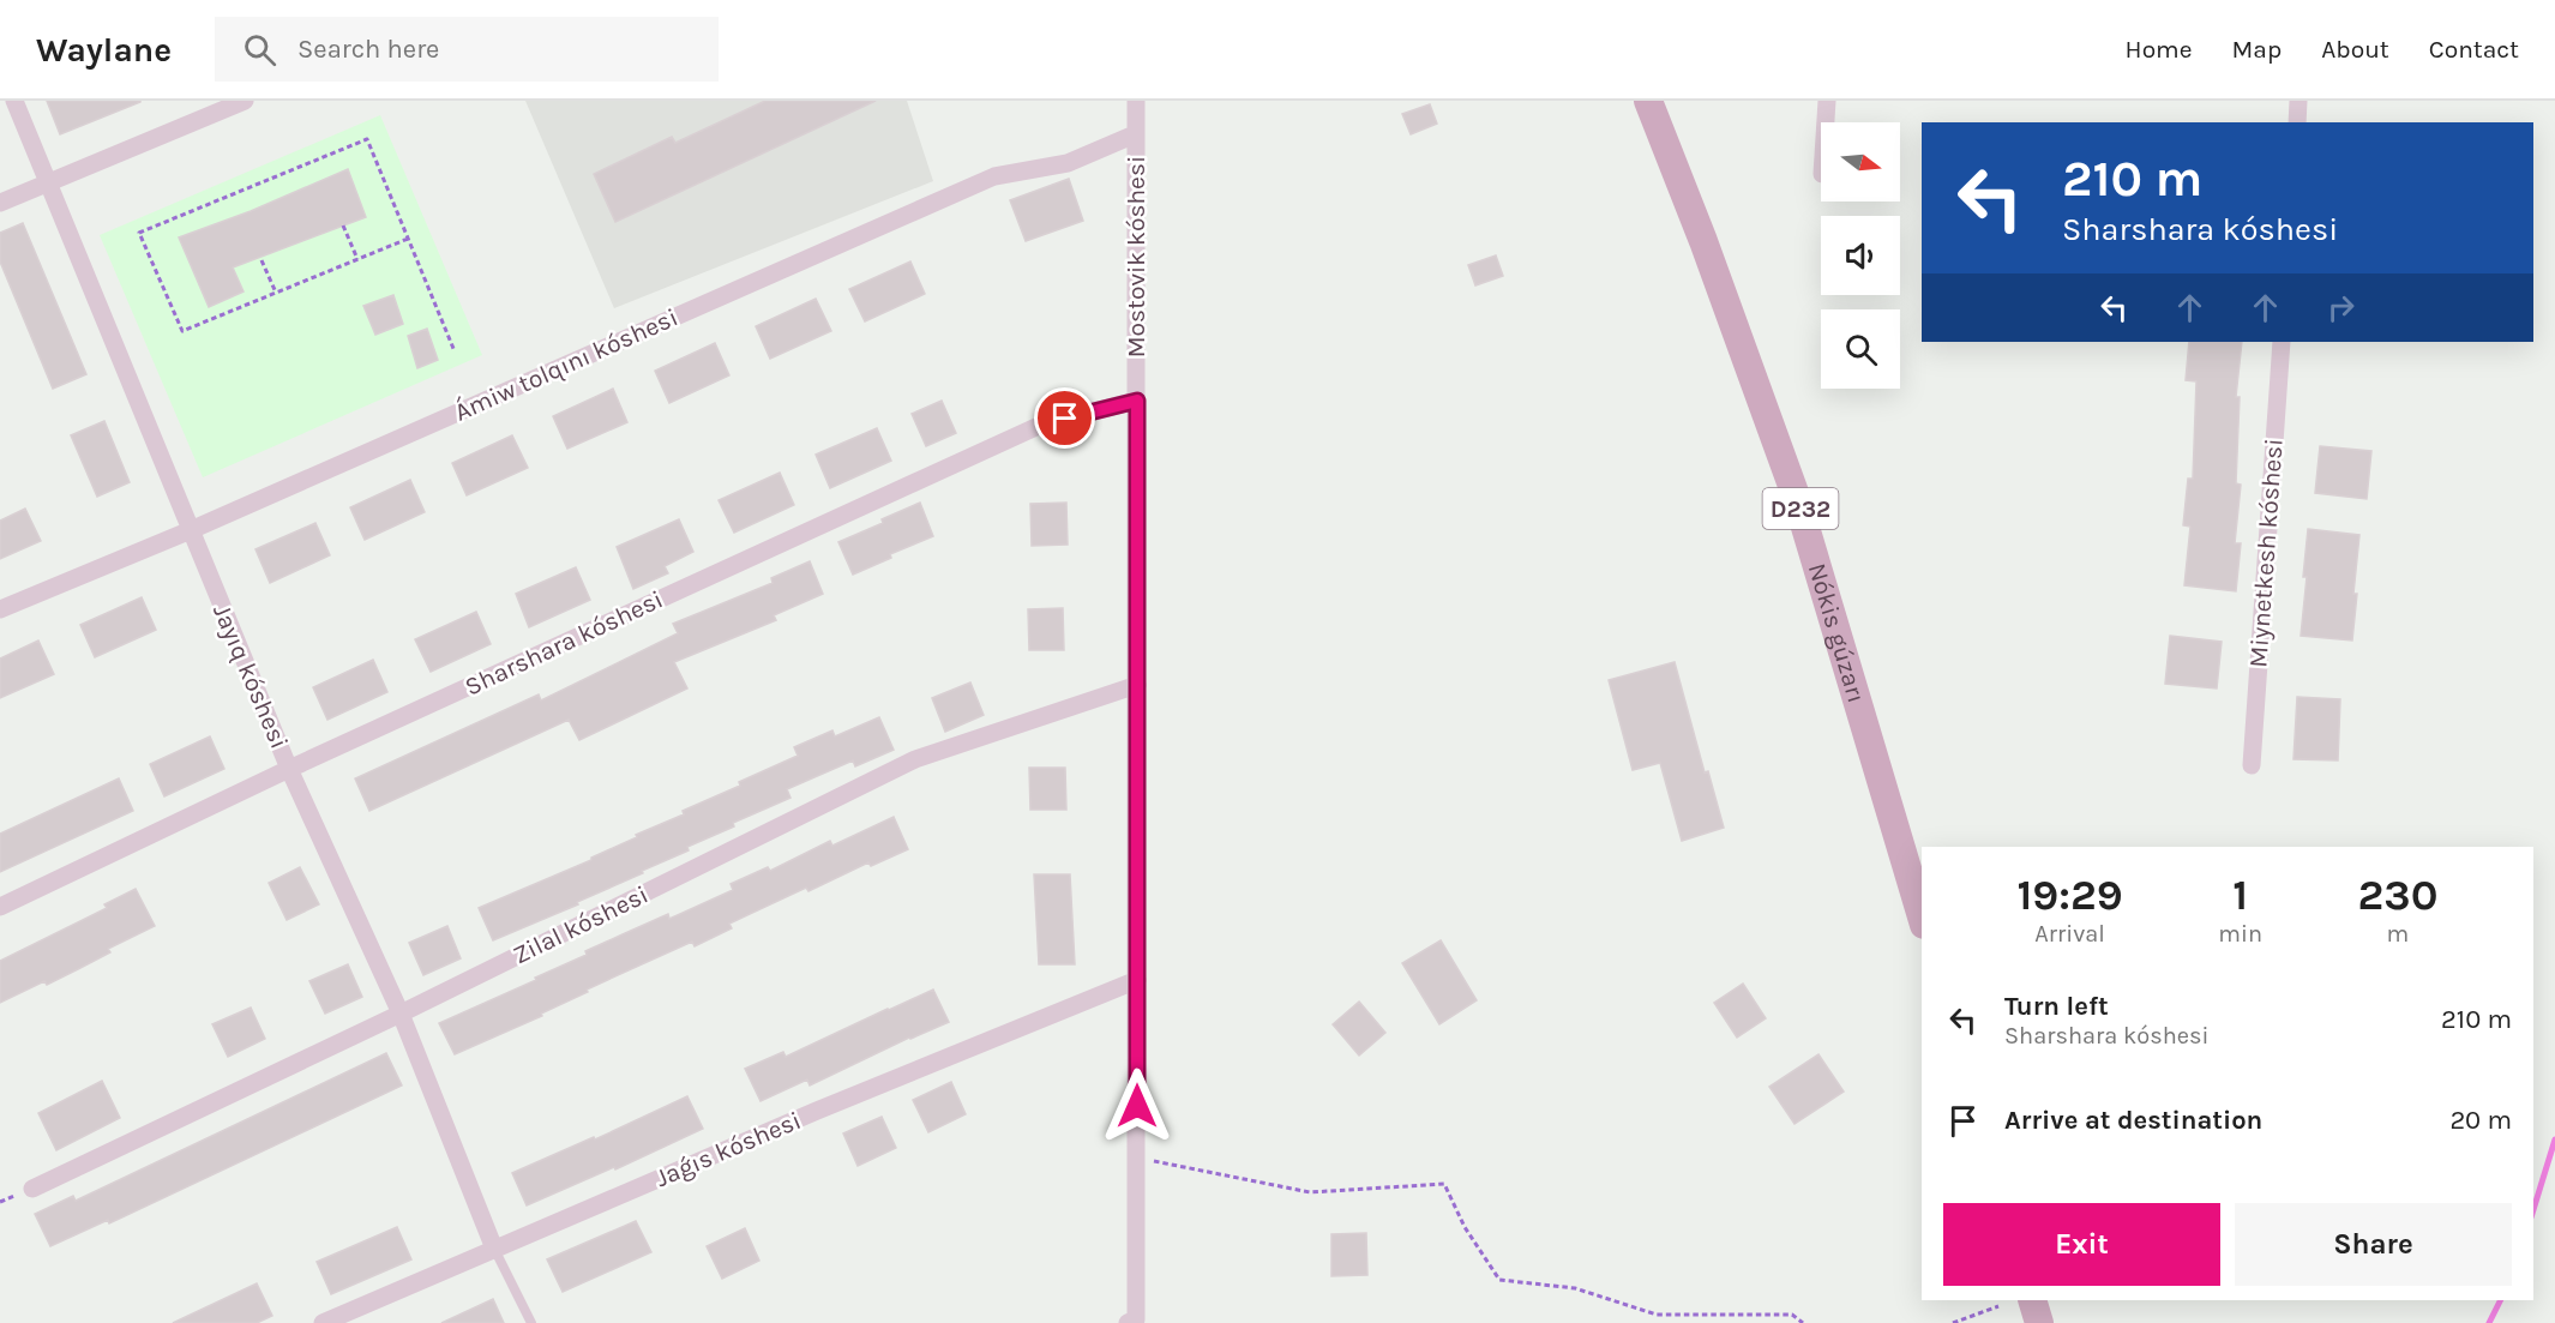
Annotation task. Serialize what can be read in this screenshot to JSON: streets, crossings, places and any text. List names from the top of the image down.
{
  "streets": {
    "main road": ["D232", "Nókis gúzarı"],
    "street": [
      "Mostovik kóshesi",
      "Ámiw tolqını kóshesi",
      "Miynetkesh kóshesi",
      "Sharshara kóshesi",
      "Jayıq kóshesi",
      "Zilal kóshesi",
      "Jaǵıs kóshesi"
    ]
  },
  "crossings": [
    ["Mostovik kóshesi", "Ámiw tolqını kóshesi"],
    ["Mostovik kóshesi", "Sharshara kóshesi"],
    ["Mostovik kóshesi", "Zilal kóshesi"],
    ["Mostovik kóshesi", "Jaǵıs kóshesi"],
    ["Ámiw tolqını kóshesi", "Jayıq kóshesi"],
    ["Sharshara kóshesi", "Jayıq kóshesi"],
    ["Jayıq kóshesi", "Zilal kóshesi"],
    ["Jayıq kóshesi", "Jaǵıs kóshesi"]
  ],
  "north": "right",
  "page": {
    "header": "Waylane",
    "search": "Search here",
    "nav": [
      "Home",
      "Map",
      "About",
      "Contact"
    ],
    "turn": ["210 m", "Sharshara kóshesi"],
    "eta": [
      "19:29",
      "Arrival",
      "1",
      "min",
      "230",
      "m"
    ],
    "list": [
      {
        "name": "Turn left",
        "note": "Sharshara kóshesi",
        "value": "210 m"
      },
      {
        "name": "Arrive at destination",
        "value": "20 m"
      }
    ],
    "buttons": ["Exit", "Share"]
  }
}
